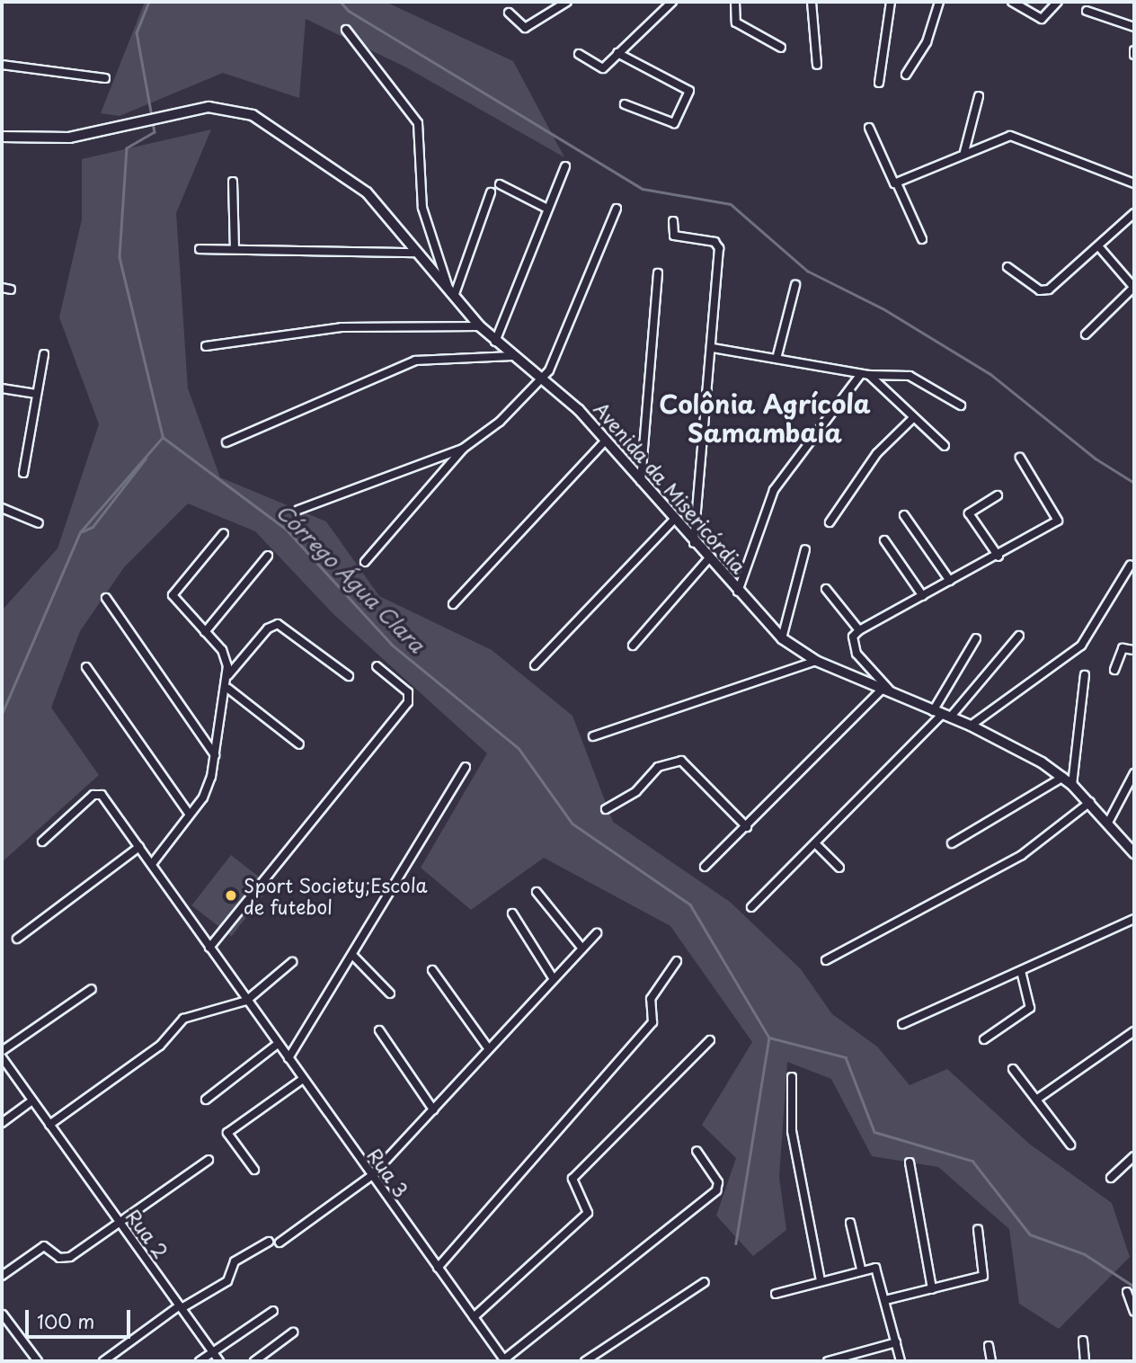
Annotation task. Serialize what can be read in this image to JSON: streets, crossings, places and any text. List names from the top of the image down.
{
  "streets": {
    "street": ["Avenida da Misericórdia", "Rua 3", "Rua 2"]
  },
  "districts": ["Colônia Agrícola Samambaia"],
  "water": ["Córrego Água Clara"],
  "places": ["Sport Society;Escola de futebol"],
  "scale_bar": "100 m"
}
